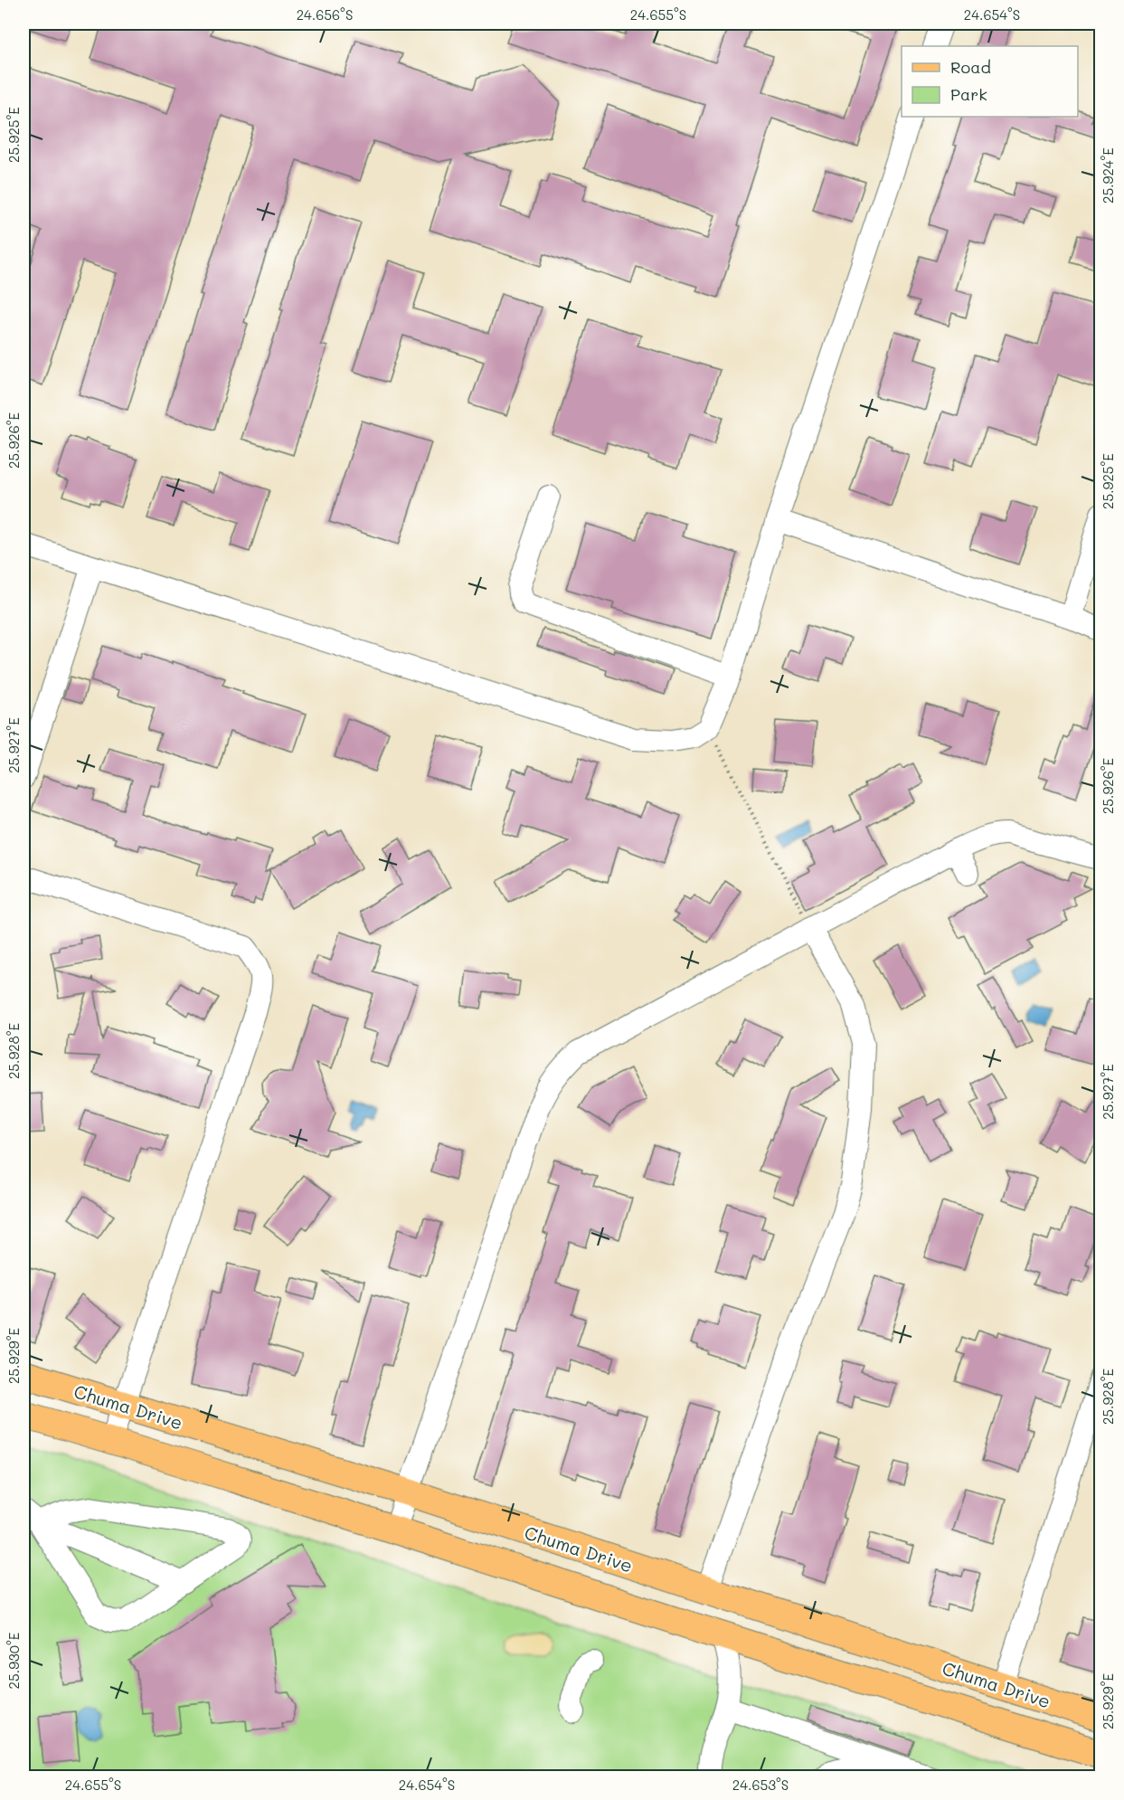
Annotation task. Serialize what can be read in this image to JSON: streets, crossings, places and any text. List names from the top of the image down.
{
  "streets": {
    "main road": ["Chuma Drive"]
  },
  "legend": ["Road", "Park"],
  "coordinates": [
    "24.656°S",
    "24.655°S",
    "24.654°S",
    "25.925°E",
    "25.924°E",
    "25.926°E",
    "25.927°E",
    "25.928°E",
    "25.929°E",
    "25.930°E",
    "24.653°S"
  ]
}
